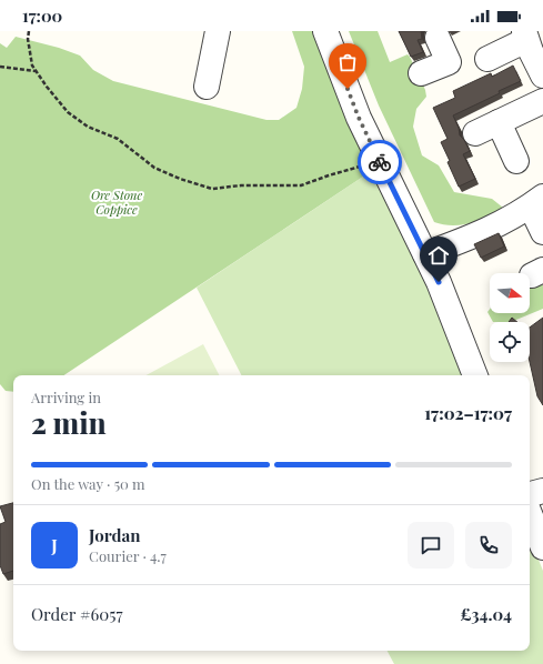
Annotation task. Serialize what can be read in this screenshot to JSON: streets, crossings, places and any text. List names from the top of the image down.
{
  "parks": ["Ore Stone Coppice"],
  "north": "right",
  "page": {
    "status": "17:00",
    "heading": ["2 min", "Arriving in", "17:02–17:07"],
    "panel": [
      "Jordan",
      "Courier · 4.7",
      "Order #6057",
      "£34.04"
    ],
    "bar": "On the way · 50 m",
    "round": "J"
  }
}
